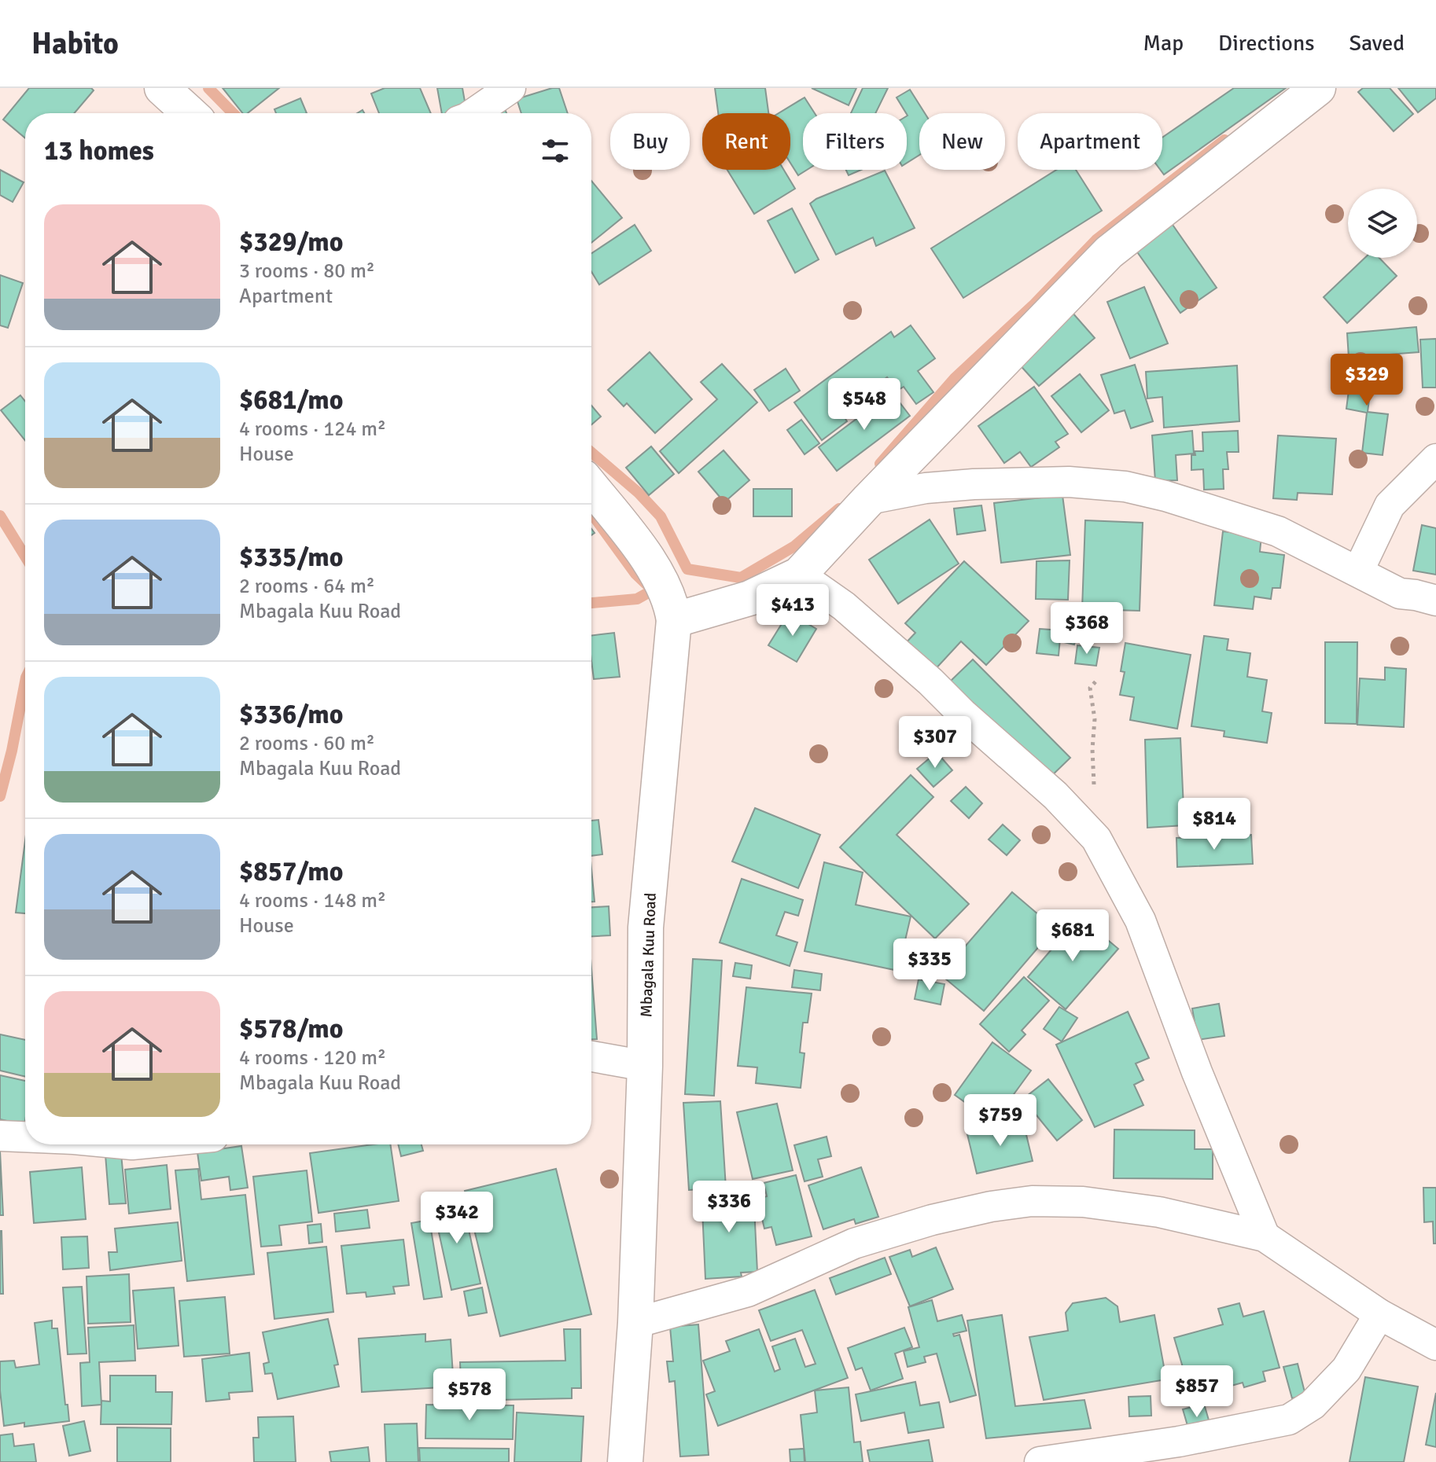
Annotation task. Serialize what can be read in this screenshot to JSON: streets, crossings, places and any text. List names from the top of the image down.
{
  "streets": {
    "street": ["Mbagala Kuu Road"]
  },
  "page": {
    "header": "Habito",
    "nav": ["Map", "Directions", "Saved"],
    "chip": [
      "Buy",
      "Rent",
      "Filters",
      "New",
      "Apartment"
    ],
    "heading": "13 homes",
    "list": [
      {
        "name": "$329/mo",
        "note": "3 rooms · 80 m² · Apartment"
      },
      {
        "name": "$681/mo",
        "note": "4 rooms · 124 m² · House"
      },
      {
        "name": "$335/mo",
        "note": "2 rooms · 64 m² · Mbagala Kuu Road"
      },
      {
        "name": "$336/mo",
        "note": "2 rooms · 60 m² · Mbagala Kuu Road"
      },
      {
        "name": "$857/mo",
        "note": "4 rooms · 148 m² · House"
      },
      {
        "name": "$578/mo",
        "note": "4 rooms · 120 m² · Mbagala Kuu Road"
      }
    ],
    "price": [
      "$329",
      "$548",
      "$413",
      "$368",
      "$307",
      "$814",
      "$681",
      "$335",
      "$759",
      "$336",
      "$342",
      "$857",
      "$578"
    ]
  }
}
